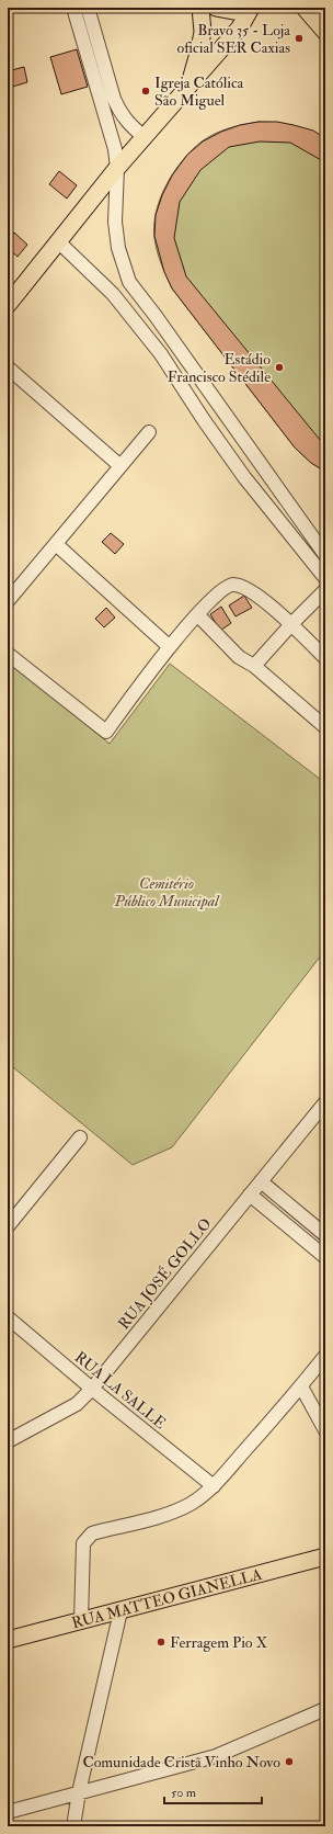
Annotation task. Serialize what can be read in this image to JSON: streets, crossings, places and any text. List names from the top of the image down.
{
  "streets": {
    "main road": ["RUA MATTEO GIANELLA"],
    "street": ["RUA JOSÉ GOLLO", "RUA LA SALLE"]
  },
  "crossings": [
    ["RUA JOSÉ GOLLO", "RUA LA SALLE"]
  ],
  "parks": ["Cemitério Público Municipal"],
  "places": [
    "Bravo 35 - Loja oficial SER Caxias",
    "Igreja Católica São Miguel",
    "Estádio Francisco Stédile",
    "Ferragem Pio X",
    "Comunidade Cristã Vinho Novo"
  ],
  "scale_bar": "50 m"
}
